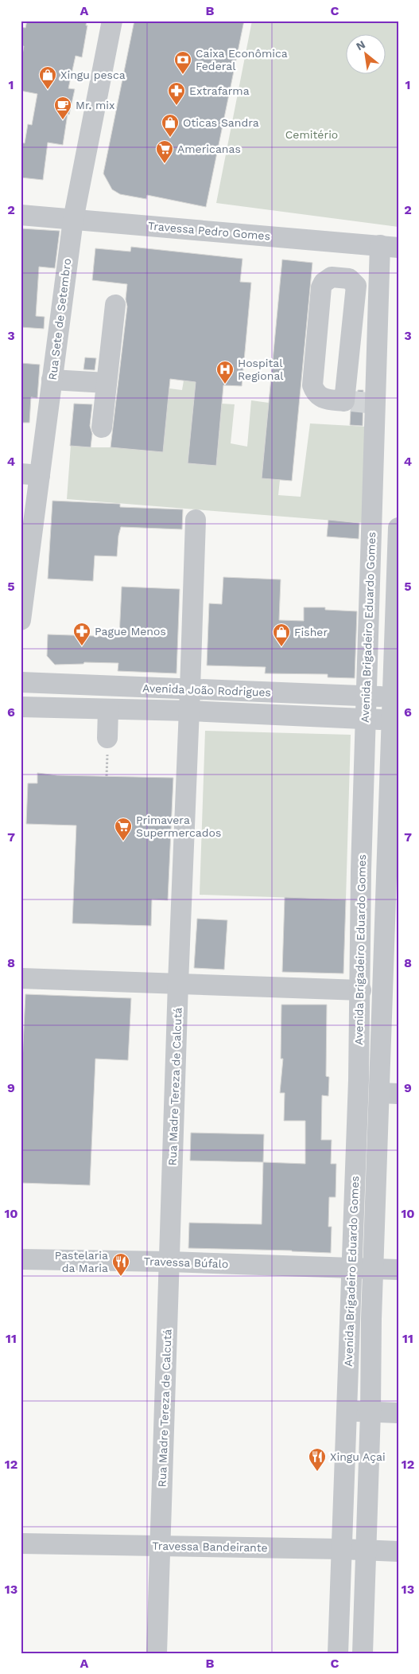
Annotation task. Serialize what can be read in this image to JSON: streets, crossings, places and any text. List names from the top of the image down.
{
  "streets": {
    "street": [
      "Travessa Pedro Gomes",
      "Rua Sete de Setembro",
      "Avenida Brigadeiro Eduardo Gomes",
      "Avenida João Rodrigues",
      "Rua Madre Tereza de Calcutá",
      "Travessa Búfalo",
      "Travessa Bandeirante"
    ]
  },
  "crossings": [
    ["Travessa Pedro Gomes", "Rua Sete de Setembro"],
    ["Travessa Pedro Gomes", "Avenida Brigadeiro Eduardo Gomes"],
    ["Avenida Brigadeiro Eduardo Gomes", "Avenida João Rodrigues"],
    ["Avenida Brigadeiro Eduardo Gomes", "Travessa Búfalo"],
    ["Avenida Brigadeiro Eduardo Gomes", "Travessa Bandeirante"],
    ["Avenida João Rodrigues", "Rua Madre Tereza de Calcutá"],
    ["Rua Madre Tereza de Calcutá", "Travessa Búfalo"],
    ["Rua Madre Tereza de Calcutá", "Travessa Bandeirante"]
  ],
  "parks": ["Cemitério"],
  "places": {
    "bank": ["Caixa Econômica Federal"],
    "shop": ["Xingu pesca", "Oticas Sandra", "Fisher"],
    "pharmacy": ["Extrafarma", "Pague Menos"],
    "cafe": ["Mr. mix"],
    "supermarket": ["Americanas", "Primavera Supermercados"],
    "hospital": ["Hospital Regional"],
    "restaurant": ["Pastelaria da Maria", "Xingu Açai"]
  },
  "north": "top left",
  "grid": {
    "columns": ["A", "B", "C"],
    "rows": [
      "1",
      "2",
      "3",
      "4",
      "5",
      "6",
      "7",
      "8",
      "9",
      "10",
      "11",
      "12",
      "13"
    ]
  }
}
